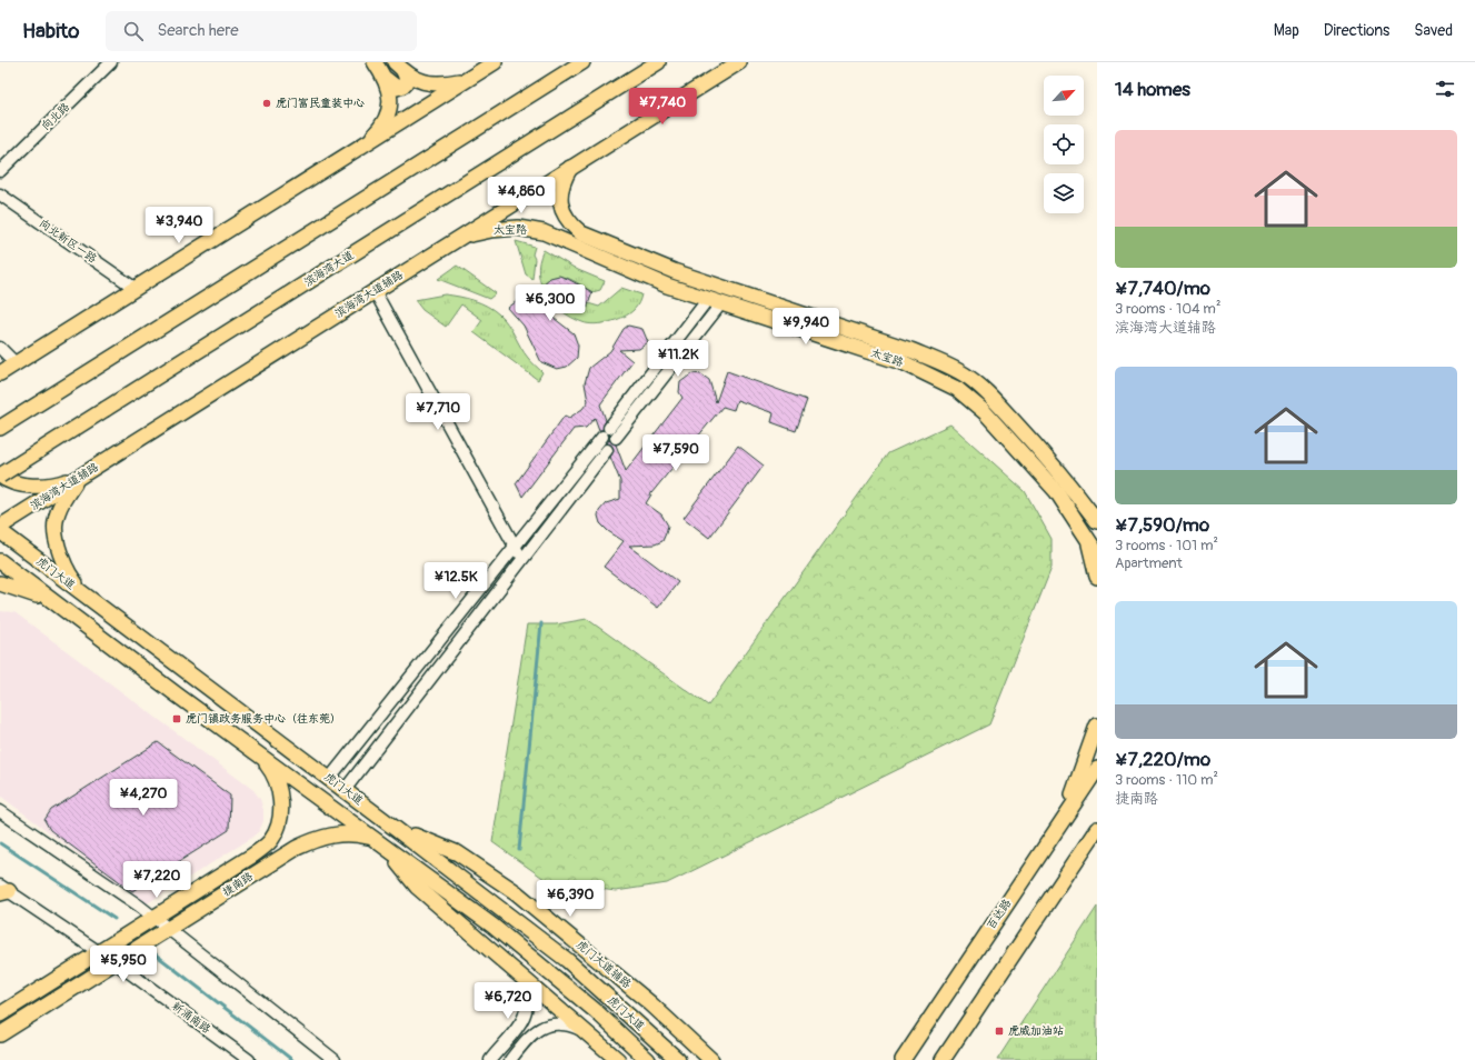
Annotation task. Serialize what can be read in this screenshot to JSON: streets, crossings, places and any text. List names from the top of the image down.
{
  "streets": {
    "main road": [
      "太宝路",
      "滨海湾大道",
      "滨海湾大道辅路",
      "虎门大道",
      "捷南路",
      "百达路",
      "虎门大道辅路"
    ],
    "street": ["向北路", "向北新区一路", "新涌南路"]
  },
  "crossings": [
    ["太宝路", "滨海湾大道辅路"],
    ["虎门大道", "捷南路"],
    ["虎门大道", "虎门大道辅路"],
    ["捷南路", "新涌南路"]
  ],
  "places": {
    "other": ["虎门富民童装中心"],
    "transit": ["虎门镇政务服务中心（往东莞）", "虎威加油站"]
  },
  "north": "top right",
  "page": {
    "header": "Habito",
    "search": "Search here",
    "nav": ["Map", "Directions", "Saved"],
    "heading": "14 homes",
    "price": [
      "¥7,740",
      "¥4,860",
      "¥3,940",
      "¥6,300",
      "¥9,940",
      "¥11.2K",
      "¥7,710",
      "¥7,590",
      "¥12.5K",
      "¥4,270",
      "¥7,220",
      "¥6,390",
      "¥5,950",
      "¥6,720"
    ],
    "list": [
      {
        "name": "¥7,740/mo",
        "note": "3 rooms · 104 m² · 滨海湾大道辅路"
      },
      {
        "name": "¥7,590/mo",
        "note": "3 rooms · 101 m² · Apartment"
      },
      {
        "name": "¥7,220/mo",
        "note": "3 rooms · 110 m² · 捷南路"
      }
    ]
  }
}
